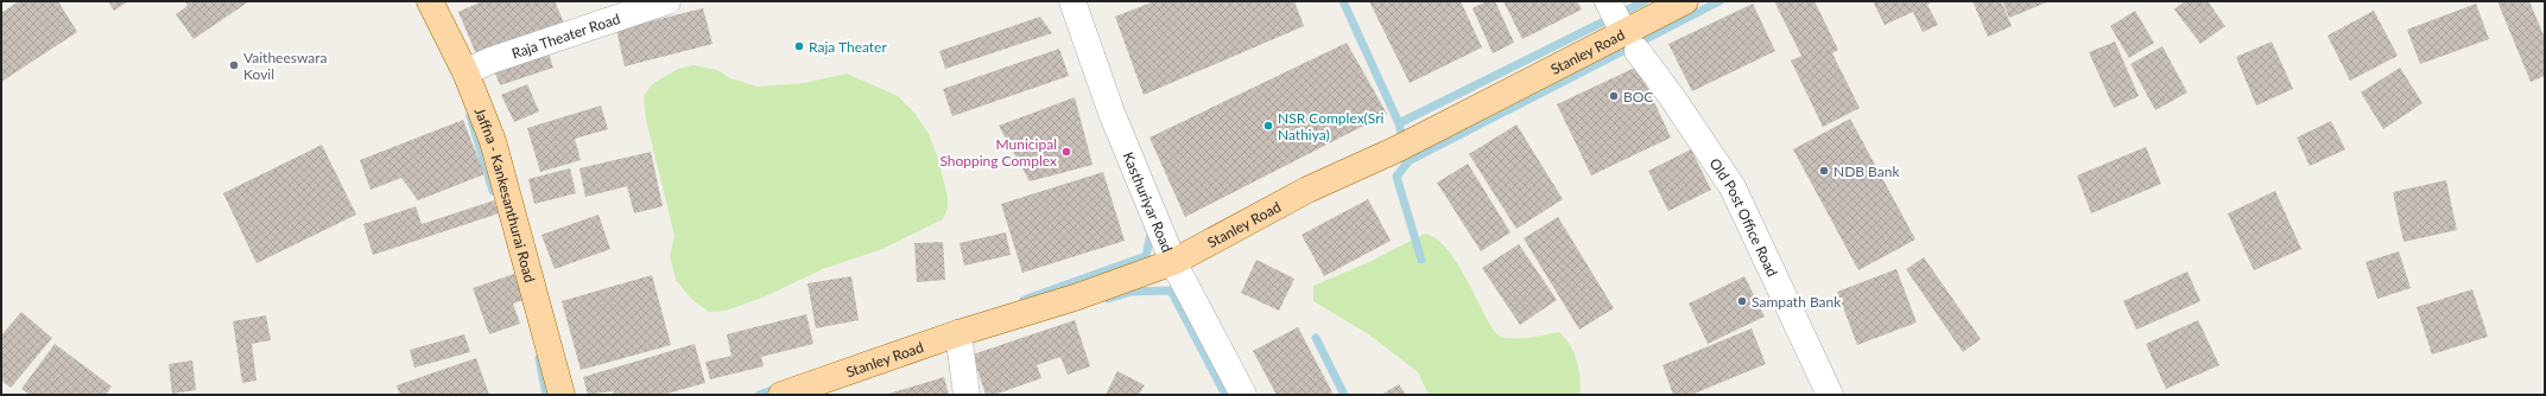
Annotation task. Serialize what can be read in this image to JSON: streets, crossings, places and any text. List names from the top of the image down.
{
  "streets": {
    "main road": ["Stanley Road", "Jaffna - Kankesanthurai Road"],
    "street": ["Raja Theater Road", "Kasthuriyar Road", "Old Post Office Road"]
  },
  "crossings": [
    ["Raja Theater Road", "Jaffna - Kankesanthurai Road"],
    ["Stanley Road", "Kasthuriyar Road"],
    ["Stanley Road", "Old Post Office Road"]
  ],
  "places": [
    "Raja Theater",
    "Vaitheeswara Kovil",
    "BOC",
    "NSR Complex(Sri Nathiya)",
    "Municipal Shopping Complex",
    "NDB Bank",
    "Sampath Bank"
  ]
}
